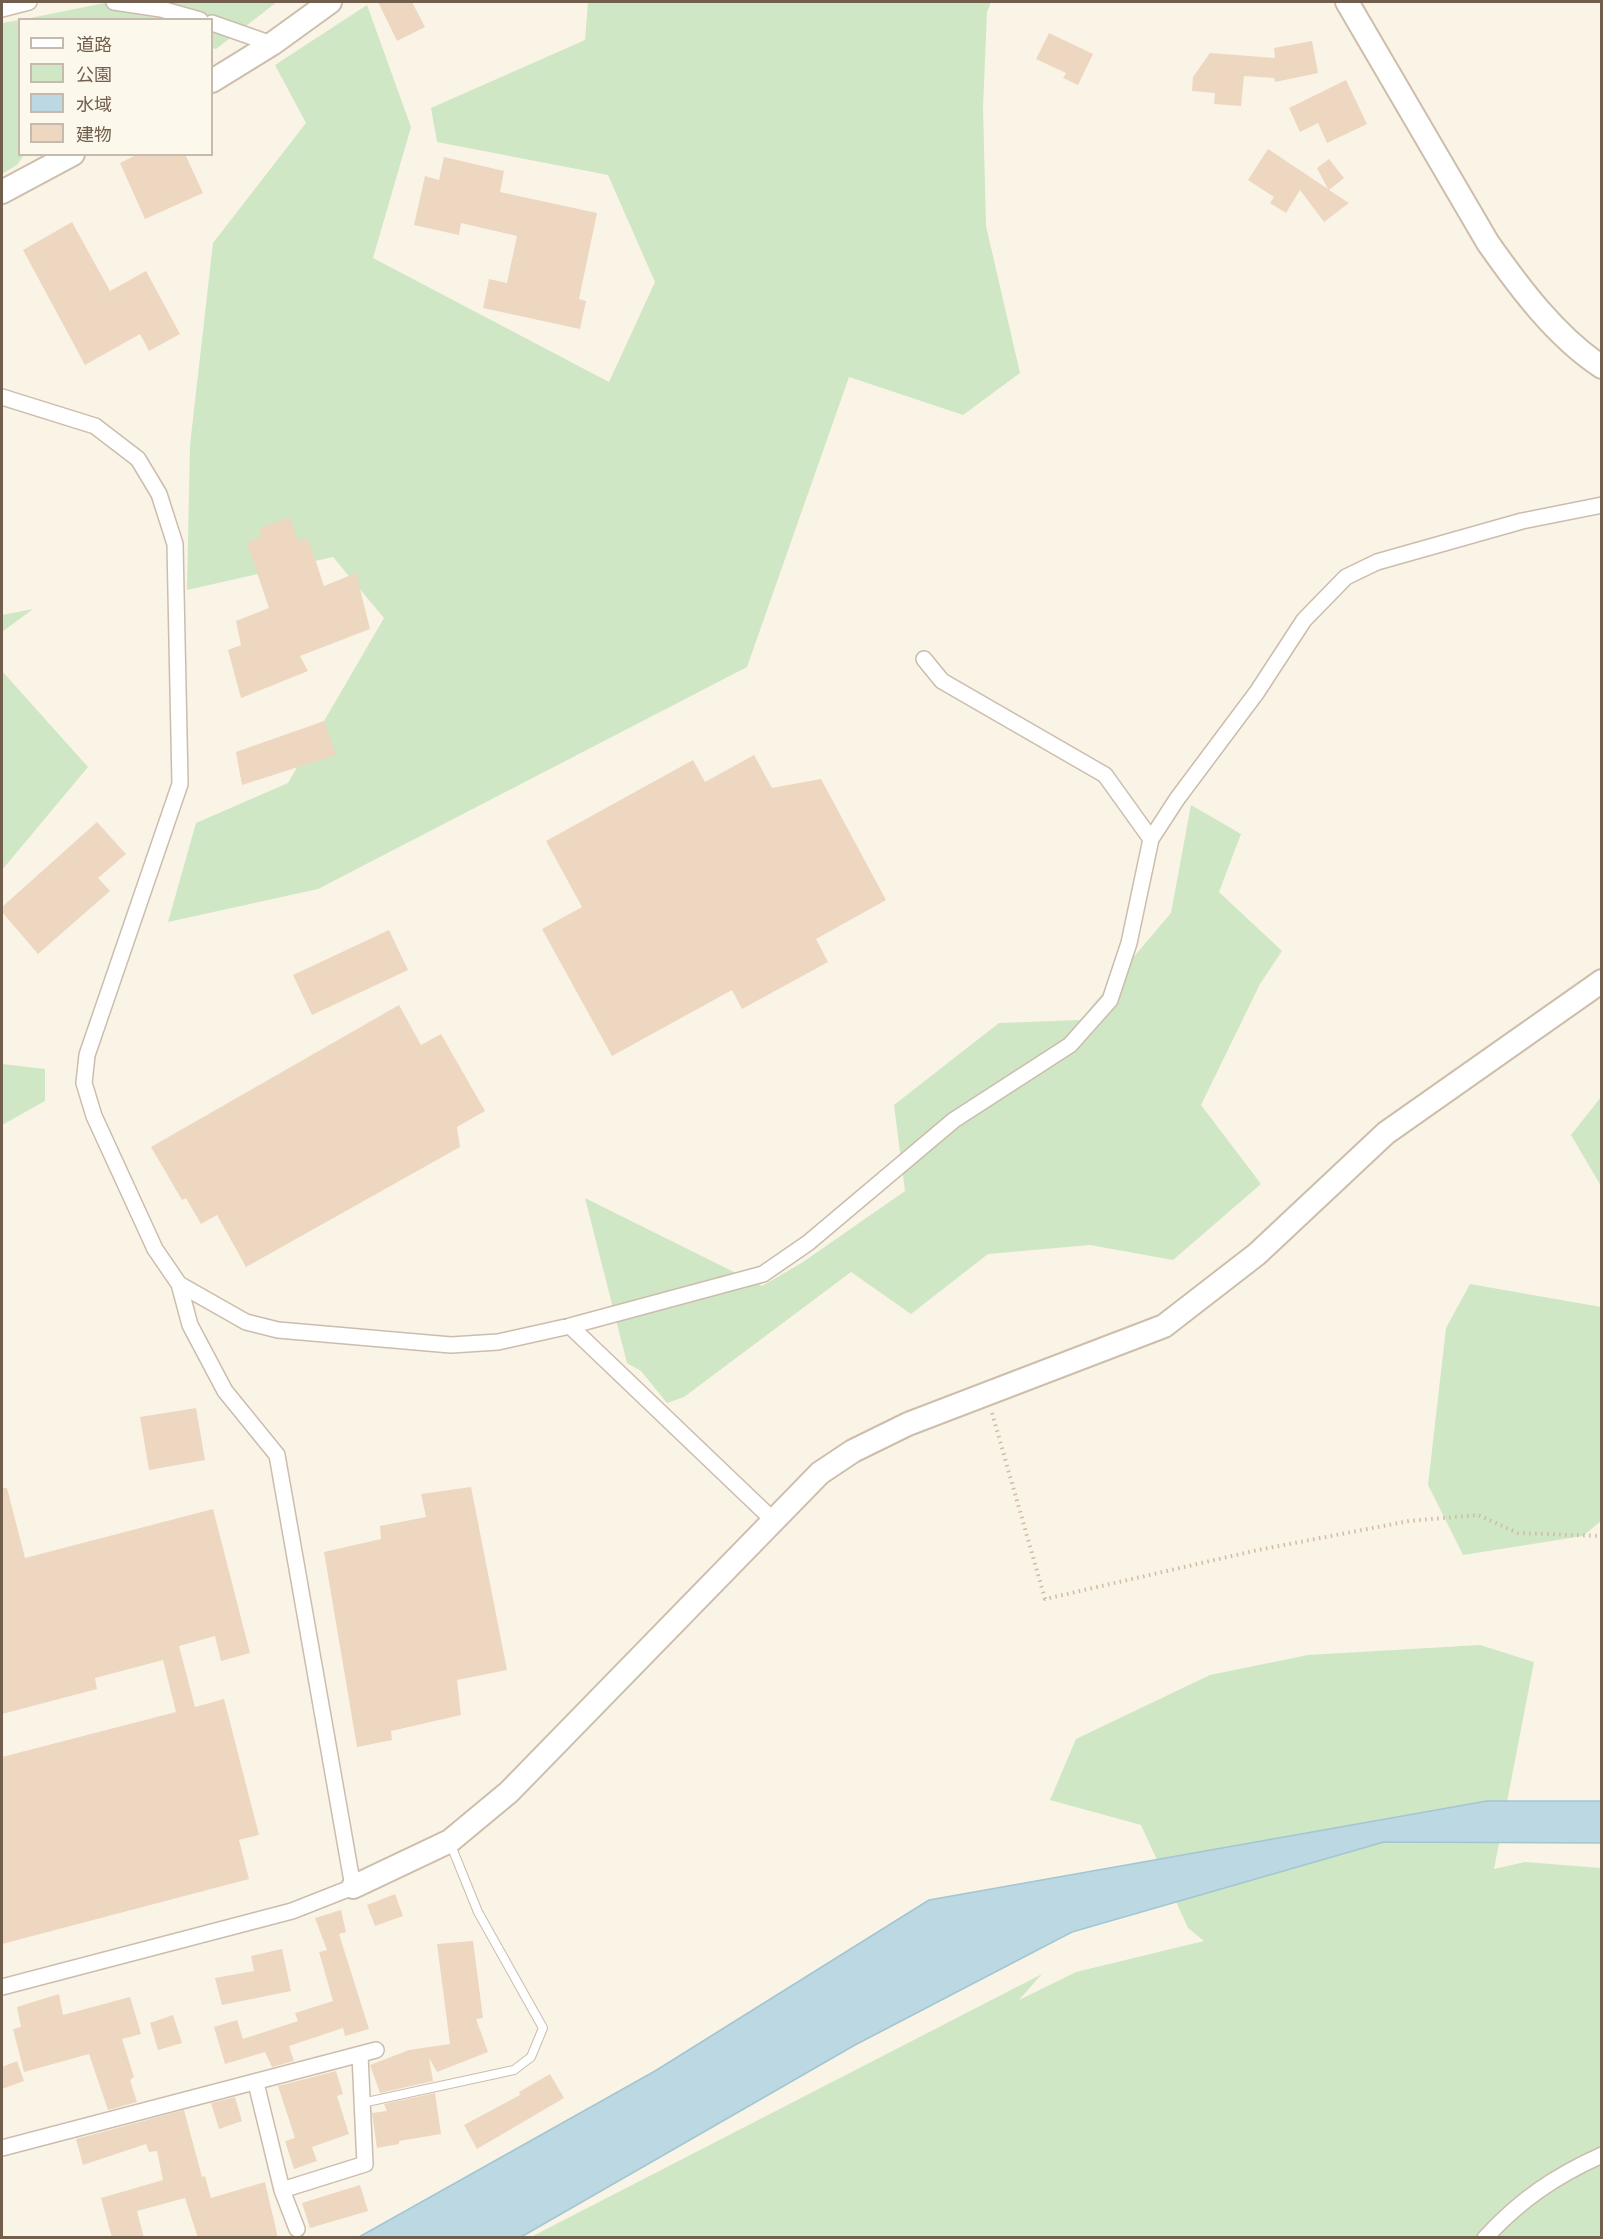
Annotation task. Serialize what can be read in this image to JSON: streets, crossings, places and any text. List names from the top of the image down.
{
  "legend": [
    "道路",
    "公園",
    "水域",
    "建物"
  ]
}
